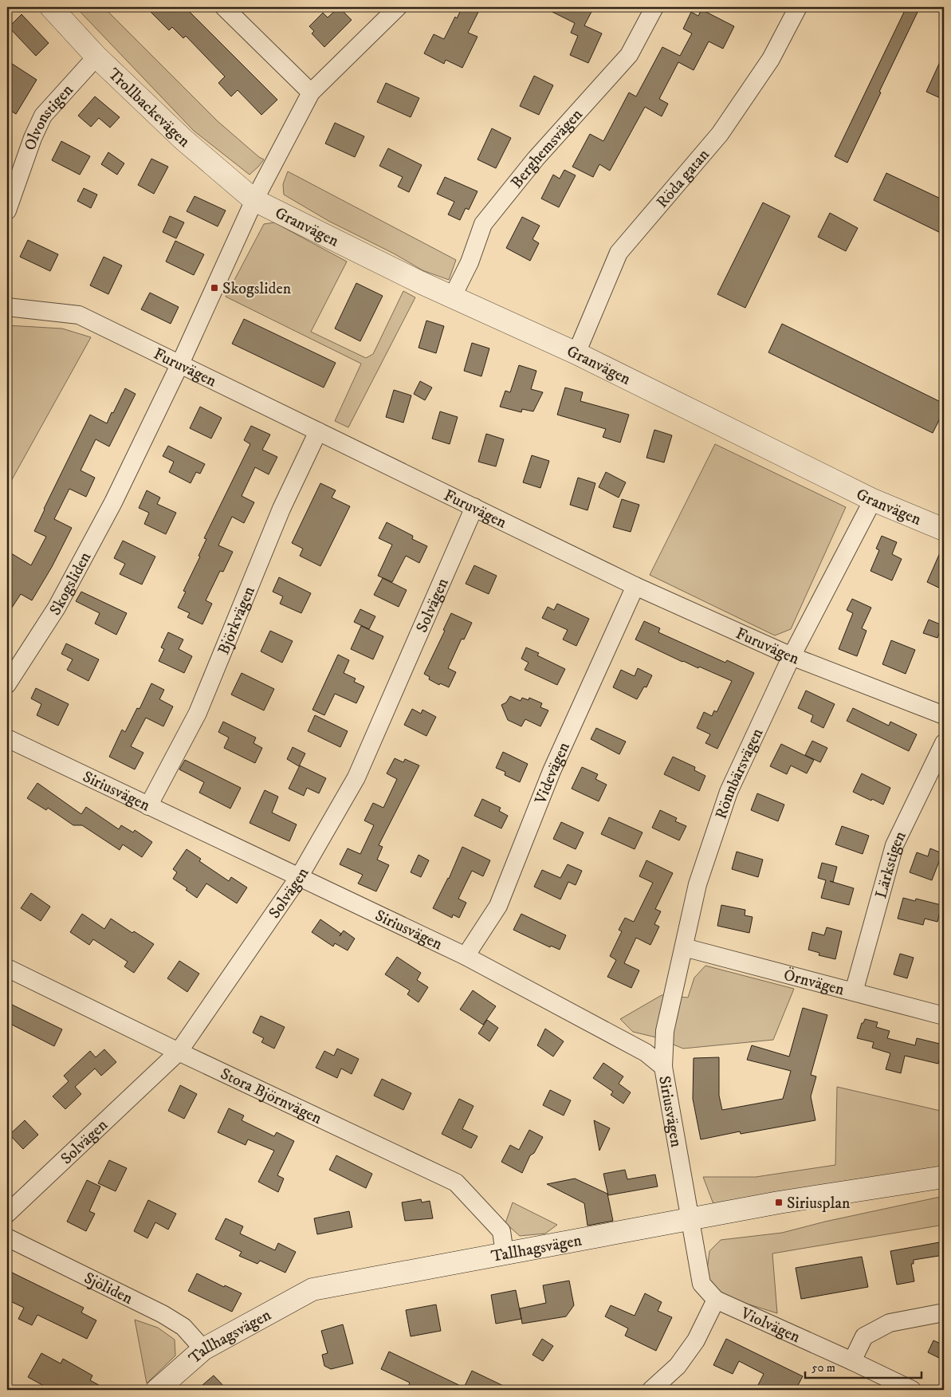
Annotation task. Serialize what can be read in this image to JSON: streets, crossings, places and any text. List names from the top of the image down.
{
  "streets": {
    "street": [
      "Trollbackevägen",
      "Olvonstigen",
      "Berghemsvägen",
      "Röda gatan",
      "Granvägen",
      "Furuvägen",
      "Skogsliden",
      "Solvägen",
      "Björkvägen",
      "Videvägen",
      "Rönnbärsvägen",
      "Siriusvägen",
      "Lärkstigen",
      "Örnvägen",
      "Stora Björnvägen",
      "Tallhagsvägen",
      "Sjöliden",
      "Violvägen"
    ]
  },
  "crossings": [
    ["Trollbackevägen", "Olvonstigen"],
    ["Trollbackevägen", "Granvägen"],
    ["Trollbackevägen", "Skogsliden"],
    ["Berghemsvägen", "Granvägen"],
    ["Röda gatan", "Granvägen"],
    ["Granvägen", "Skogsliden"],
    ["Granvägen", "Rönnbärsvägen"],
    ["Furuvägen", "Skogsliden"],
    ["Furuvägen", "Solvägen"],
    ["Furuvägen", "Björkvägen"],
    ["Furuvägen", "Videvägen"],
    ["Furuvägen", "Rönnbärsvägen"],
    ["Solvägen", "Siriusvägen"],
    ["Solvägen", "Stora Björnvägen"],
    ["Björkvägen", "Siriusvägen"],
    ["Videvägen", "Siriusvägen"],
    ["Rönnbärsvägen", "Siriusvägen"],
    ["Rönnbärsvägen", "Örnvägen"],
    ["Siriusvägen", "Tallhagsvägen"],
    ["Siriusvägen", "Violvägen"],
    ["Lärkstigen", "Örnvägen"],
    ["Stora Björnvägen", "Tallhagsvägen"],
    ["Tallhagsvägen", "Sjöliden"],
    ["Tallhagsvägen", "Violvägen"]
  ],
  "places": {
    "transit": ["Skogsliden", "Siriusplan"]
  },
  "scale_bar": "50 m"
}
